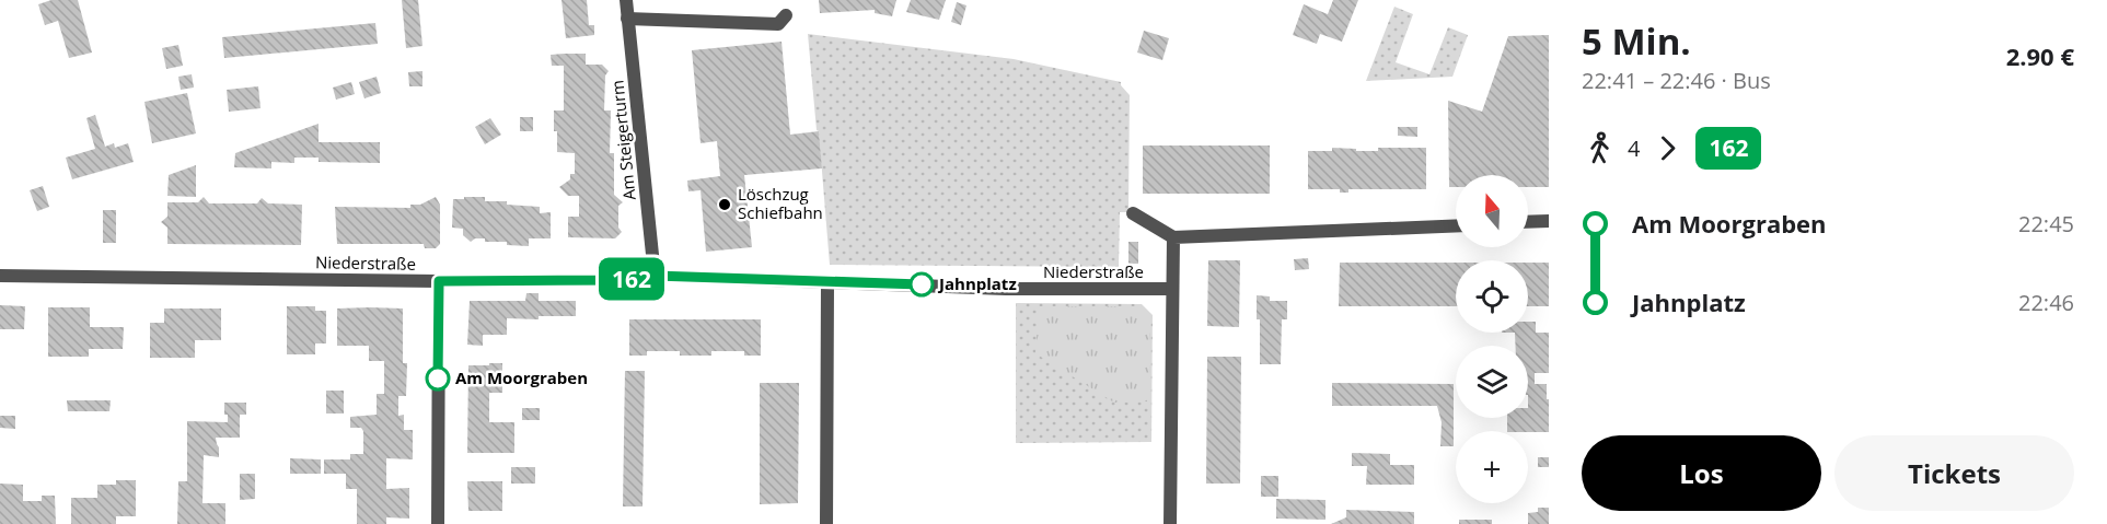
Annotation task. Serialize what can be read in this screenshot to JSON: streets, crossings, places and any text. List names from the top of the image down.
{
  "streets": {
    "street": ["Am Steigerturm", "Niederstraße"]
  },
  "crossings": [
    ["Am Steigerturm", "Niederstraße"]
  ],
  "places": ["Löschzug Schiefbahn", "Jahnplatz", "Am Moorgraben"],
  "lines": ["bus line 162"],
  "north": "top",
  "page": {
    "on_map": "162",
    "heading": ["5 Min.", "22:41 – 22:46 · Bus", "2.90 €"],
    "legs": ["4", "162"],
    "map_buttons": "+",
    "list": [
      {
        "name": "Am Moorgraben",
        "value": "22:45"
      },
      {
        "name": "Jahnplatz",
        "value": "22:46"
      }
    ],
    "buttons": ["Los", "Tickets"]
  }
}
